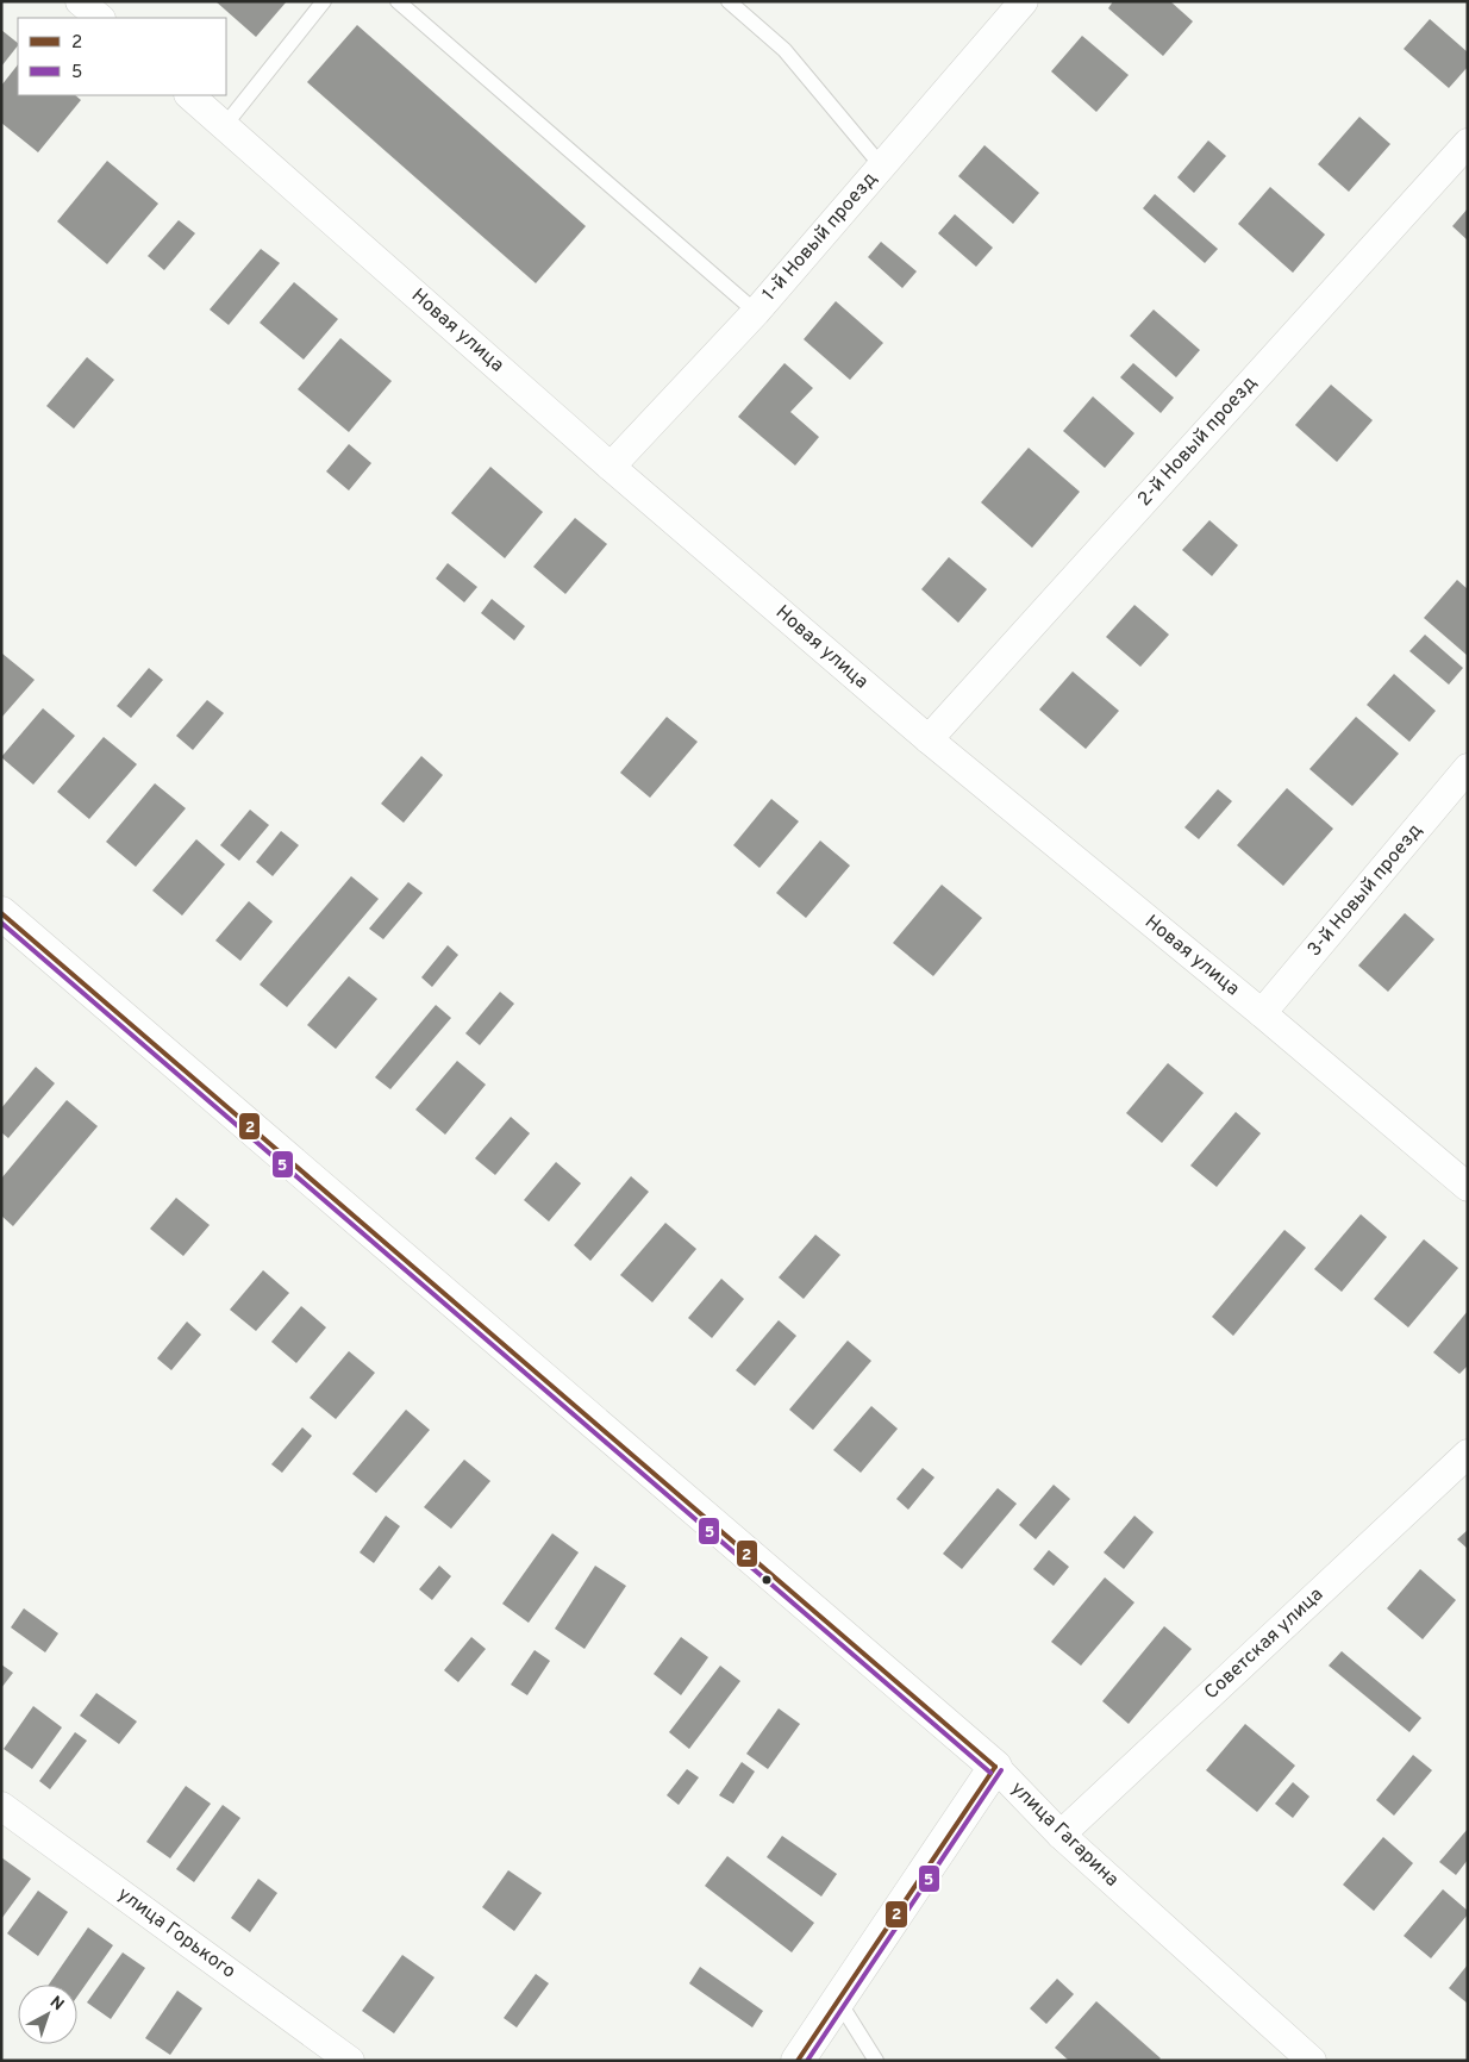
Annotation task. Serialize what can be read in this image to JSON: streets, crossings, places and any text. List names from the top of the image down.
{
  "streets": {
    "street": [
      "1-й Новый проезд",
      "Новая улица",
      "2-й Новый проезд",
      "3-й Новый проезд",
      "Советская улица",
      "улица Гагарина",
      "улица Горького"
    ]
  },
  "crossings": [
    ["1-й Новый проезд", "Новая улица"],
    ["Новая улица", "2-й Новый проезд"],
    ["Новая улица", "3-й Новый проезд"],
    ["Советская улица", "улица Гагарина"]
  ],
  "lines": ["transit line 2", "transit line 5"],
  "legend": ["2", "5"],
  "north": "top right"
}
